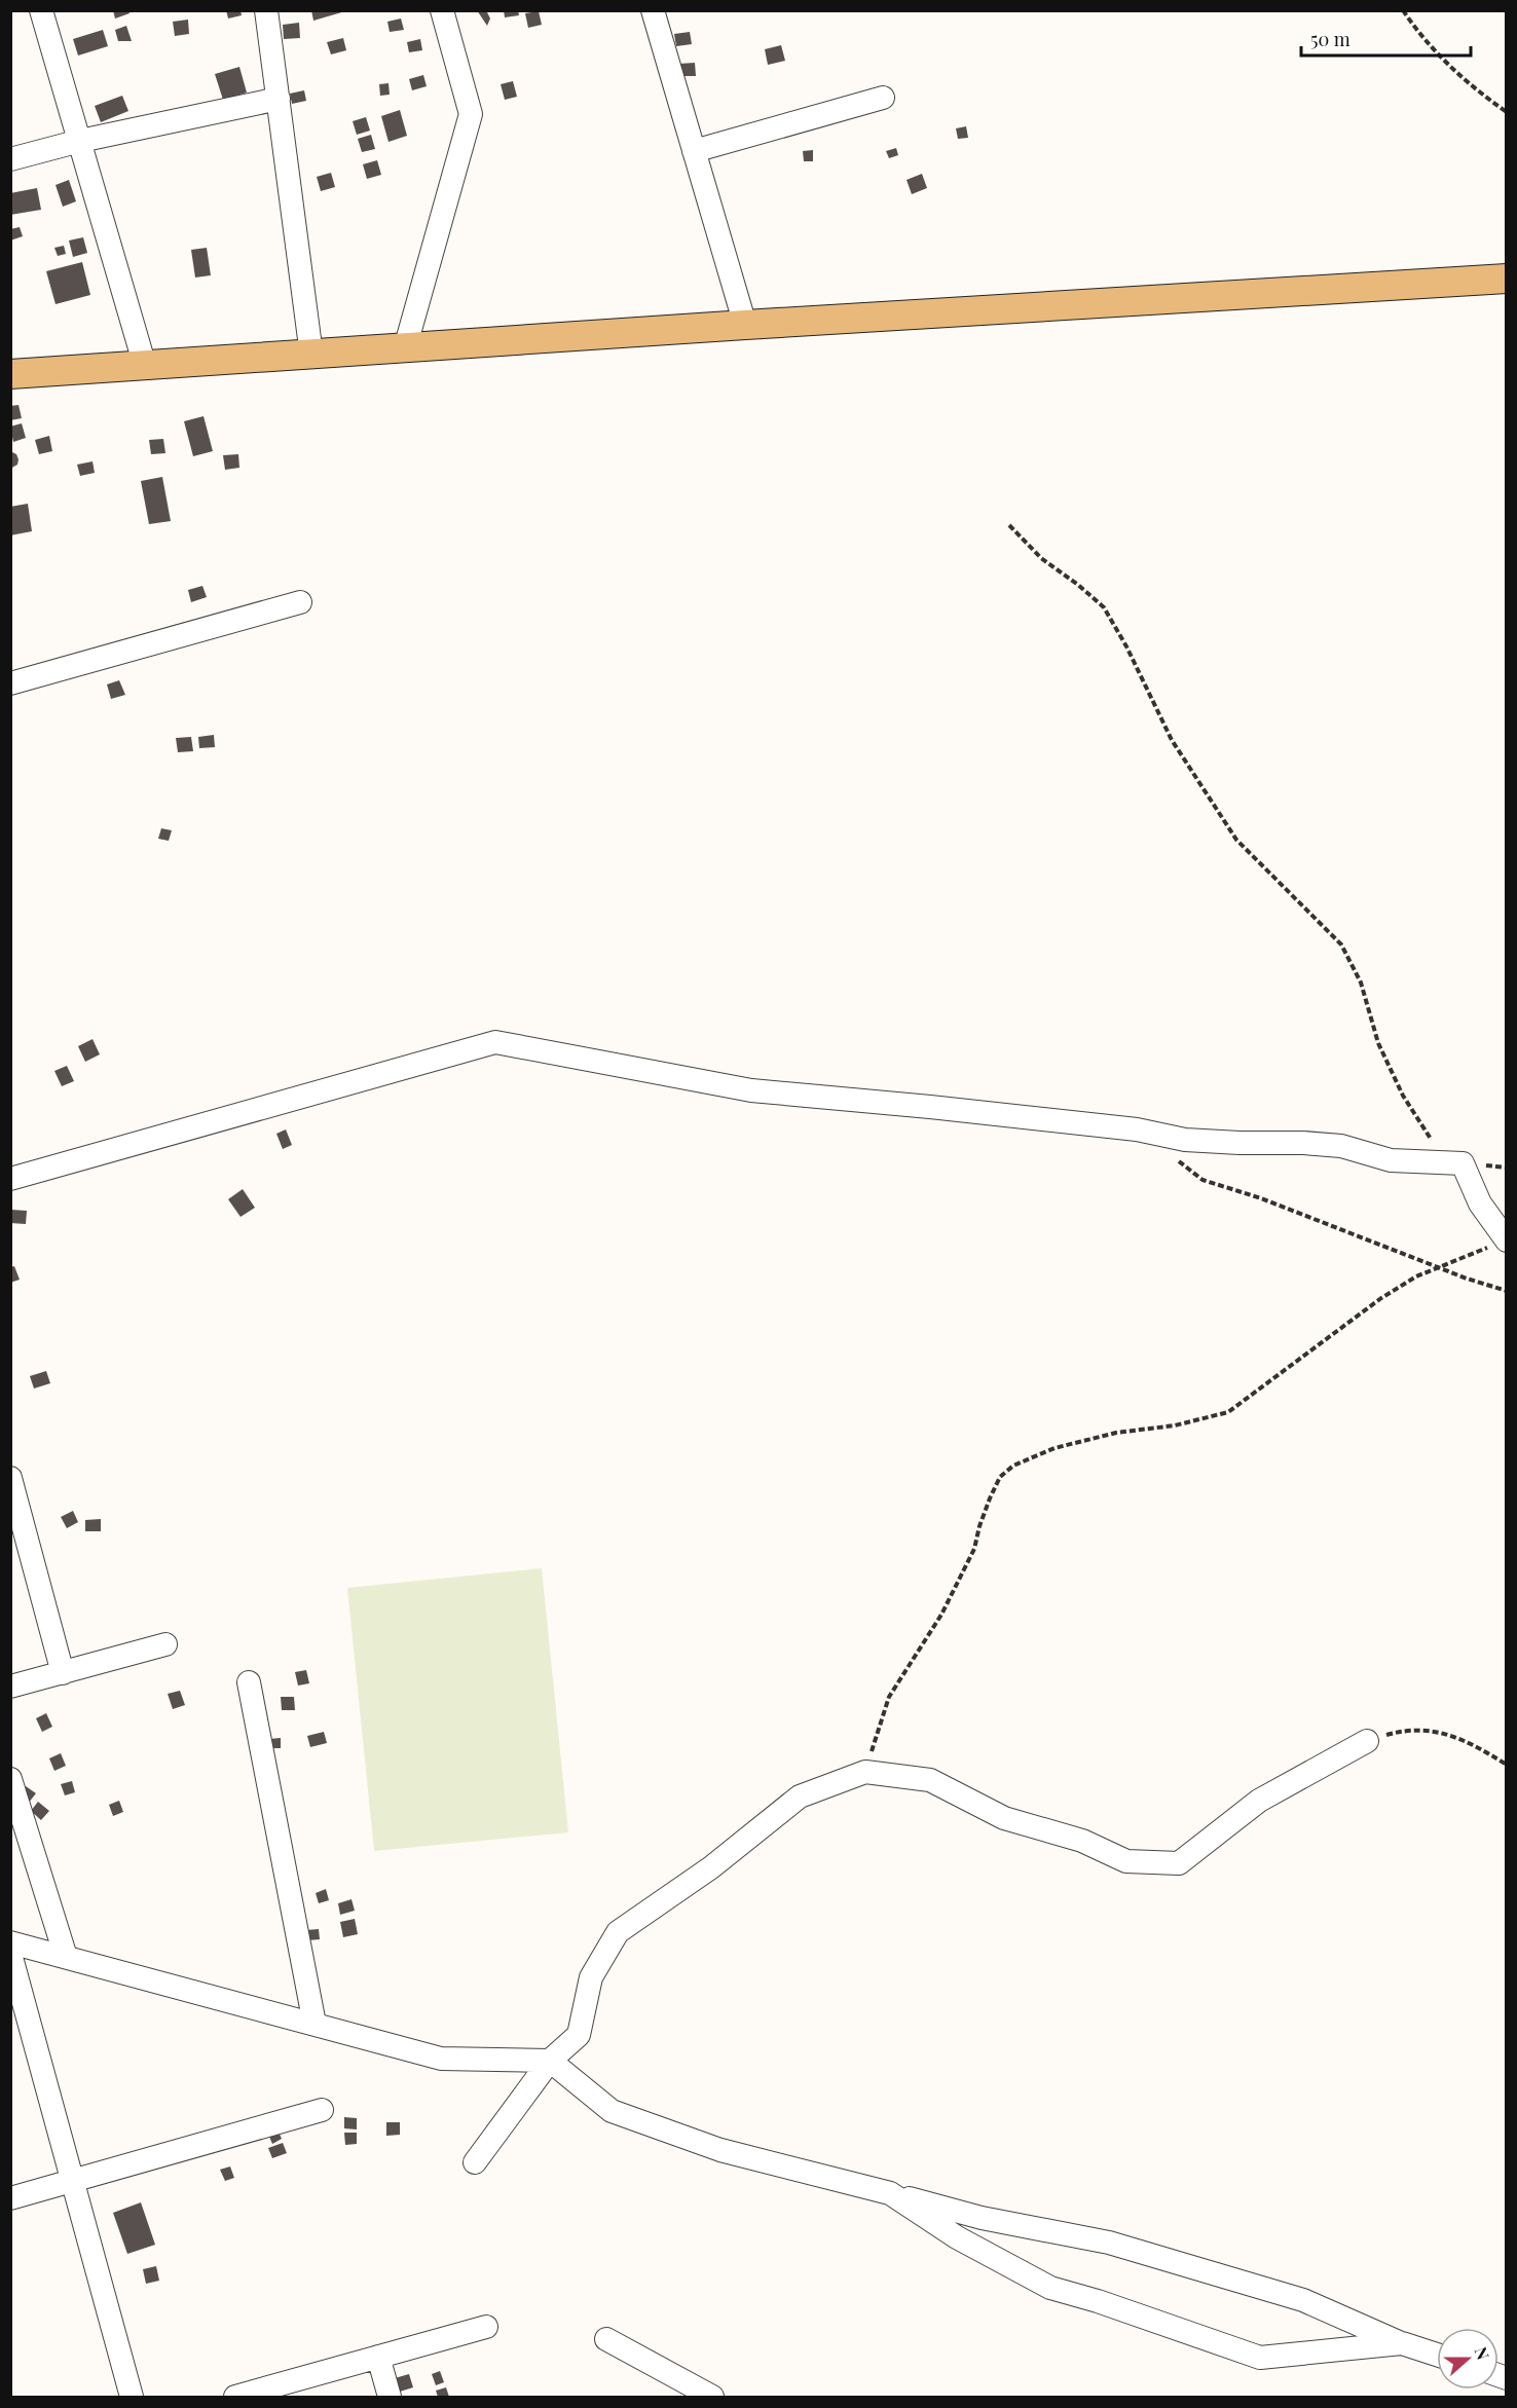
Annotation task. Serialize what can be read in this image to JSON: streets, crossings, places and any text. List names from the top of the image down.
{
  "scale_bar": "50 m",
  "north": "right"
}
